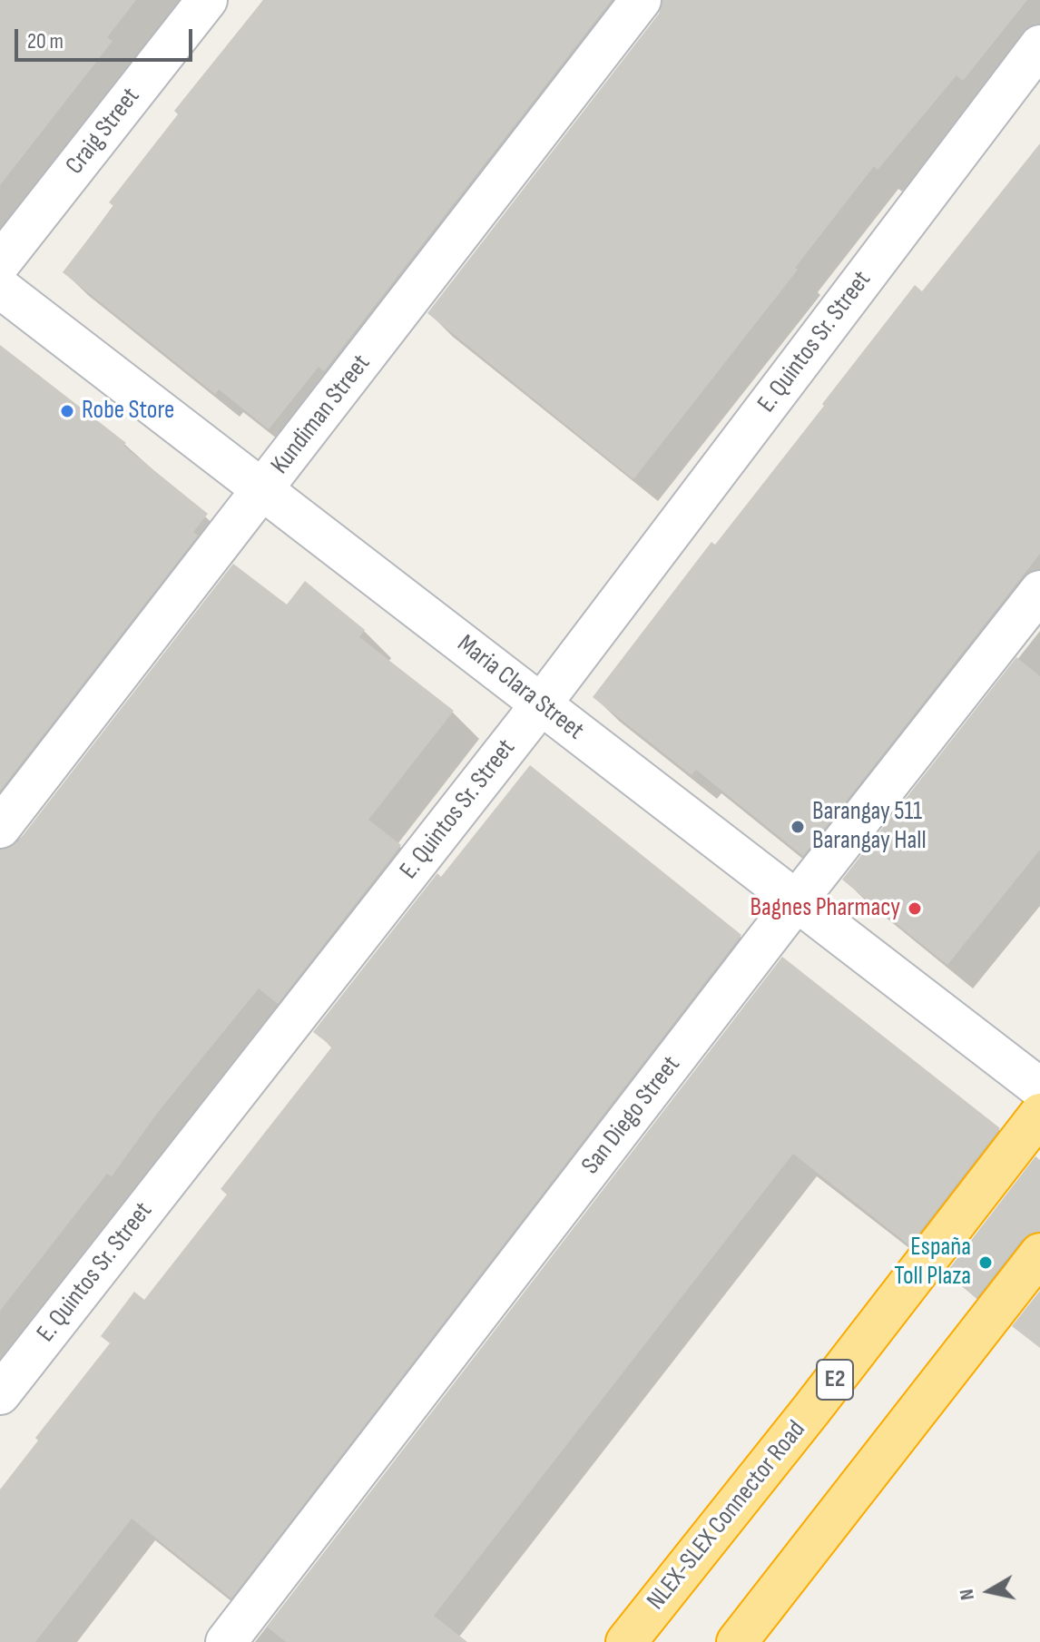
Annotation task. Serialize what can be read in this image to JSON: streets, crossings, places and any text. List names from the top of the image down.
{
  "streets": {
    "highway": ["E2", "NLEX-SLEX Connector Road"],
    "street": [
      "Craig Street",
      "E. Quintos Sr. Street",
      "Kundiman Street",
      "Maria Clara Street",
      "San Diego Street"
    ]
  },
  "crossings": [
    ["E. Quintos Sr. Street", "Maria Clara Street"],
    ["Kundiman Street", "Maria Clara Street"],
    ["Maria Clara Street", "San Diego Street"]
  ],
  "places": [
    "Robe Store",
    "Barangay 511 Barangay Hall",
    "Bagnes Pharmacy",
    "España Toll Plaza"
  ],
  "scale_bar": "20 m",
  "north": "left"
}
